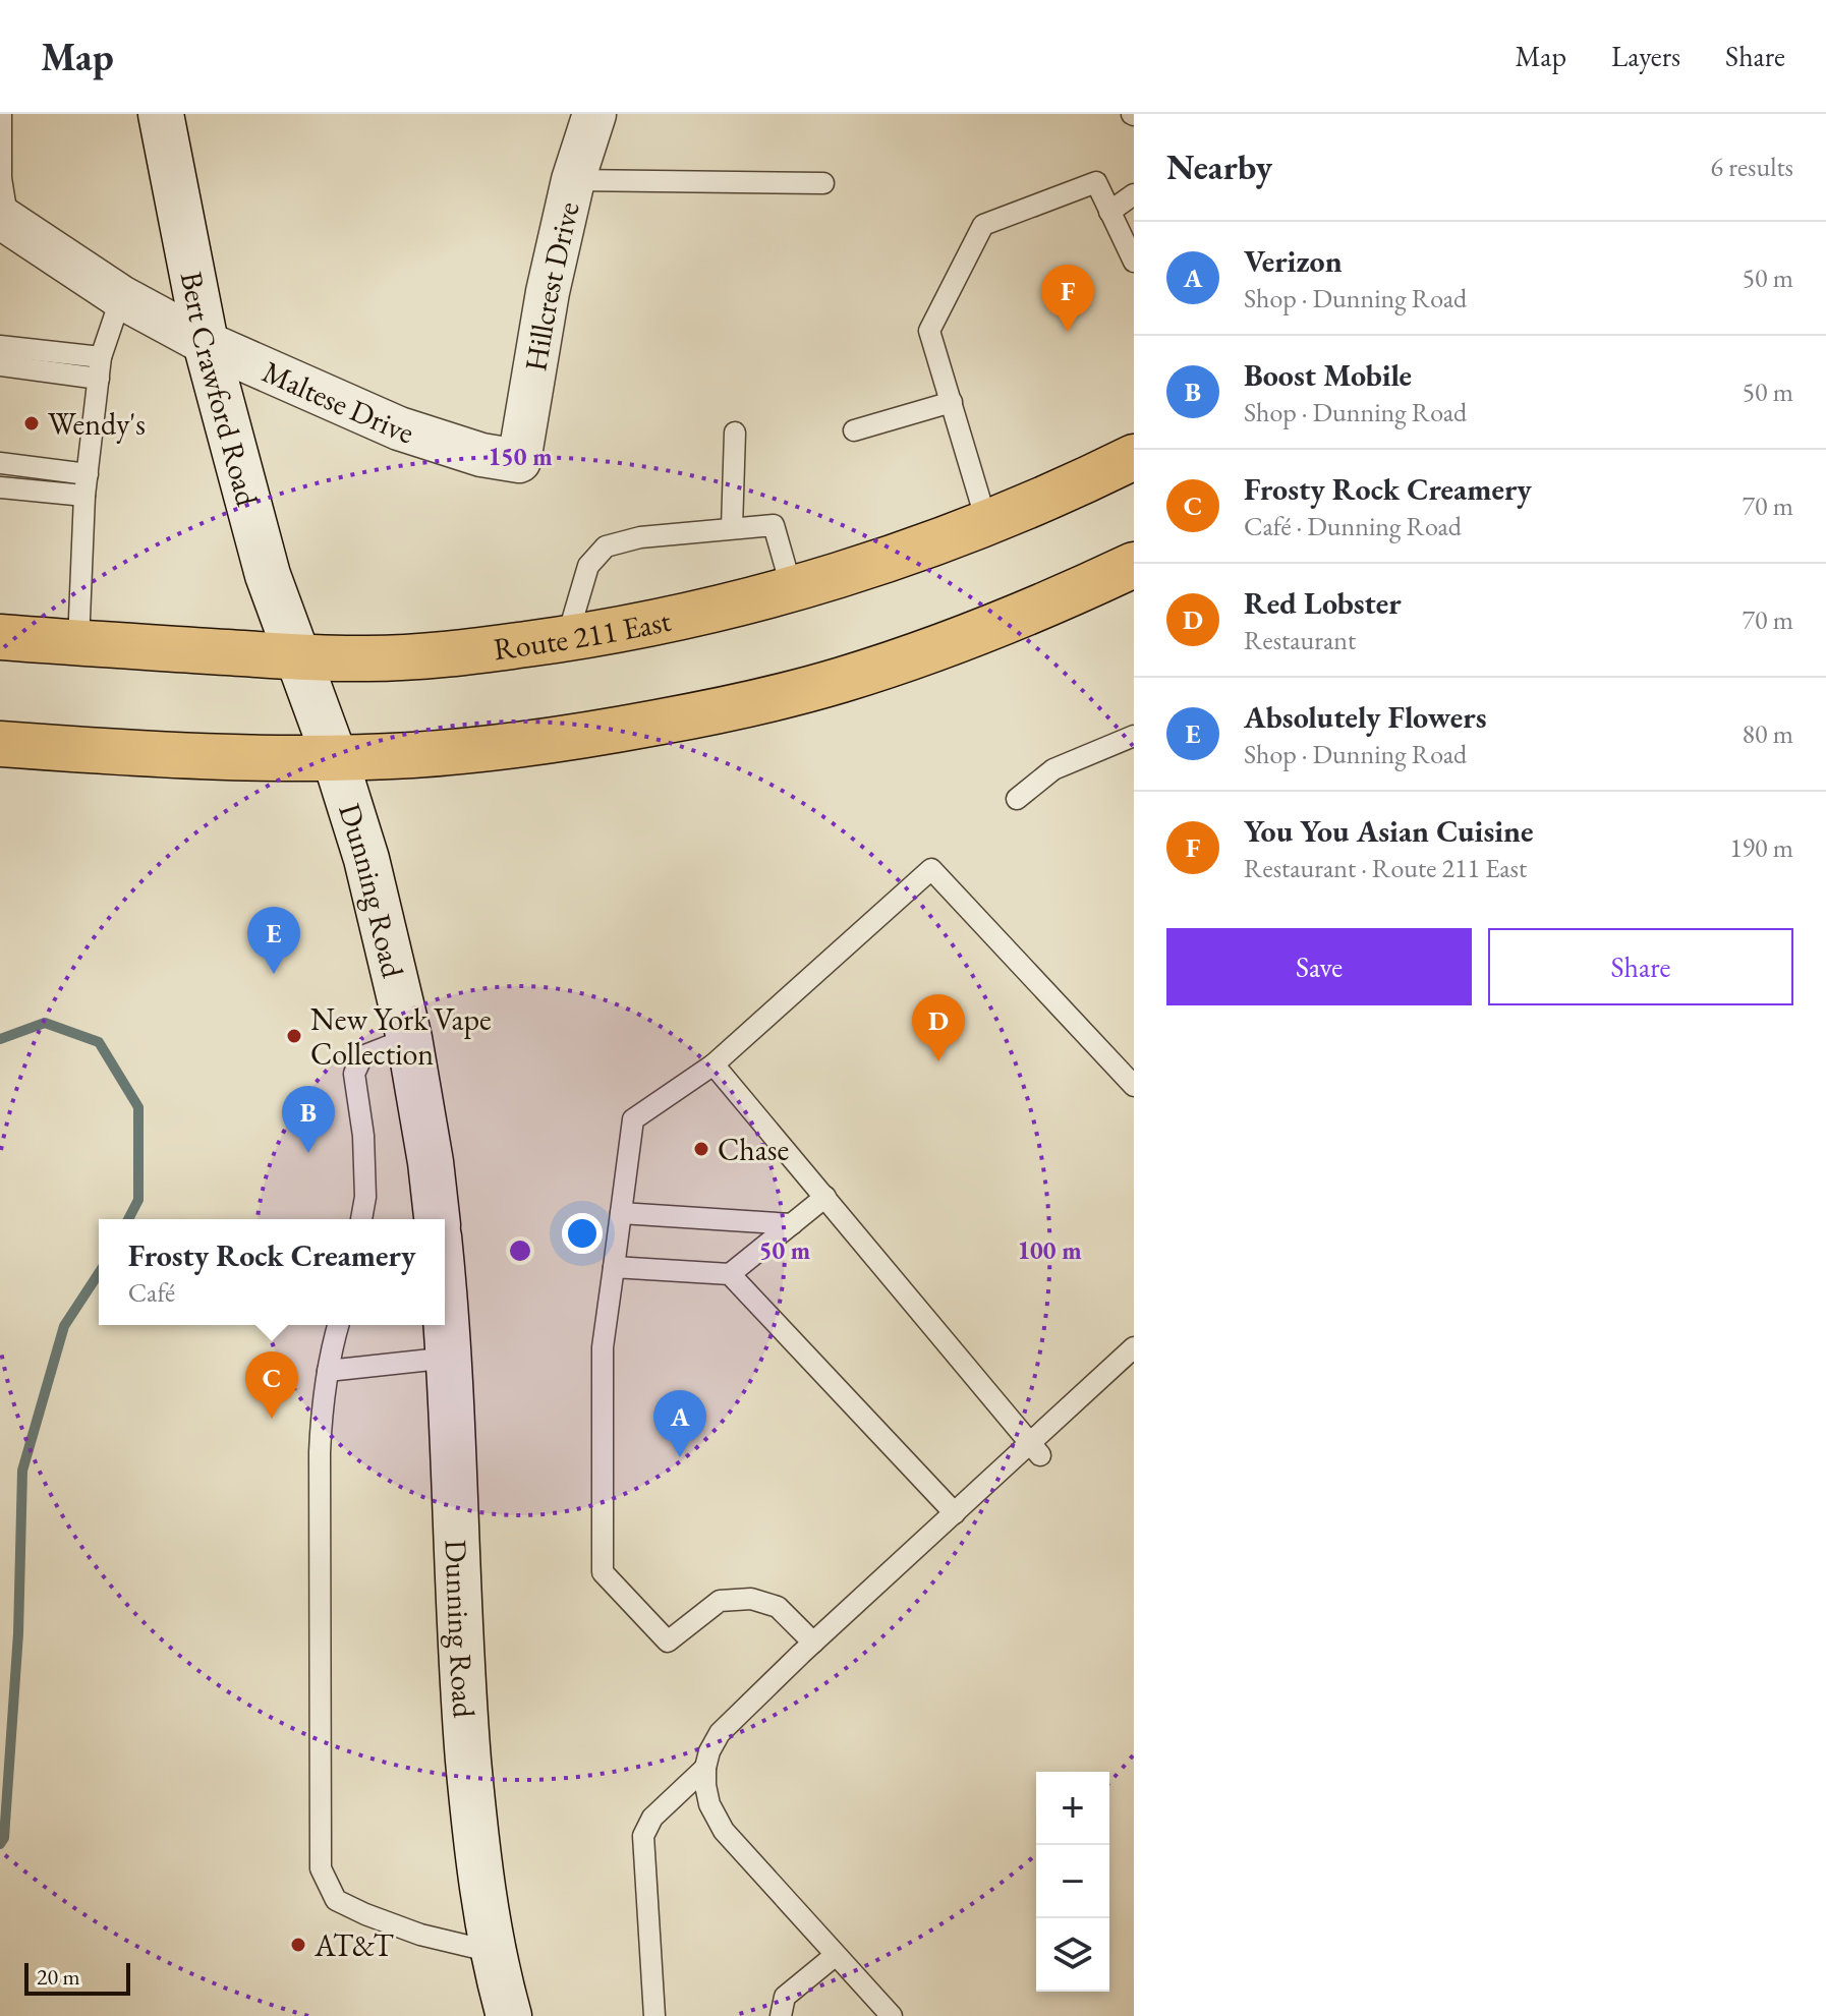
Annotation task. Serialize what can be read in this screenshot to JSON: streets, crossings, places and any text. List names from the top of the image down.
{
  "streets": {
    "main road": ["Route 211 East"],
    "street": [
      "Hillcrest Drive",
      "Bert Crawford Road",
      "Maltese Drive",
      "Dunning Road"
    ]
  },
  "crossings": [
    ["Hillcrest Drive", "Maltese Drive"],
    ["Bert Crawford Road", "Maltese Drive"],
    ["Bert Crawford Road", "Route 211 East"],
    ["Bert Crawford Road", "Dunning Road"],
    ["Route 211 East", "Dunning Road"]
  ],
  "places": [
    "Wendy's",
    "New York Vape Collection",
    "Chase",
    "AT&T"
  ],
  "scale_bar": "20 m",
  "page": {
    "header": "Map",
    "nav": ["Map", "Layers", "Share"],
    "heading": ["Nearby", "6 results"],
    "list": [
      {
        "mark": "A",
        "name": "Verizon",
        "note": "Shop · Dunning Road",
        "value": "50 m"
      },
      {
        "mark": "B",
        "name": "Boost Mobile",
        "note": "Shop · Dunning Road",
        "value": "50 m"
      },
      {
        "mark": "C",
        "name": "Frosty Rock Creamery",
        "note": "Café · Dunning Road",
        "value": "70 m"
      },
      {
        "mark": "D",
        "name": "Red Lobster",
        "note": "Restaurant",
        "value": "70 m"
      },
      {
        "mark": "E",
        "name": "Absolutely Flowers",
        "note": "Shop · Dunning Road",
        "value": "80 m"
      },
      {
        "mark": "F",
        "name": "You You Asian Cuisine",
        "note": "Restaurant · Route 211 East",
        "value": "190 m"
      }
    ],
    "pins": [
      "F",
      "E",
      "D",
      "B",
      "C",
      "A"
    ],
    "buttons": ["Save", "Share"],
    "popup": ["Frosty Rock Creamery", "Café"],
    "map_buttons": ["+", "−"],
    "scale": "20 m"
  },
  "rings": ["150 m", "50 m", "100 m"]
}
